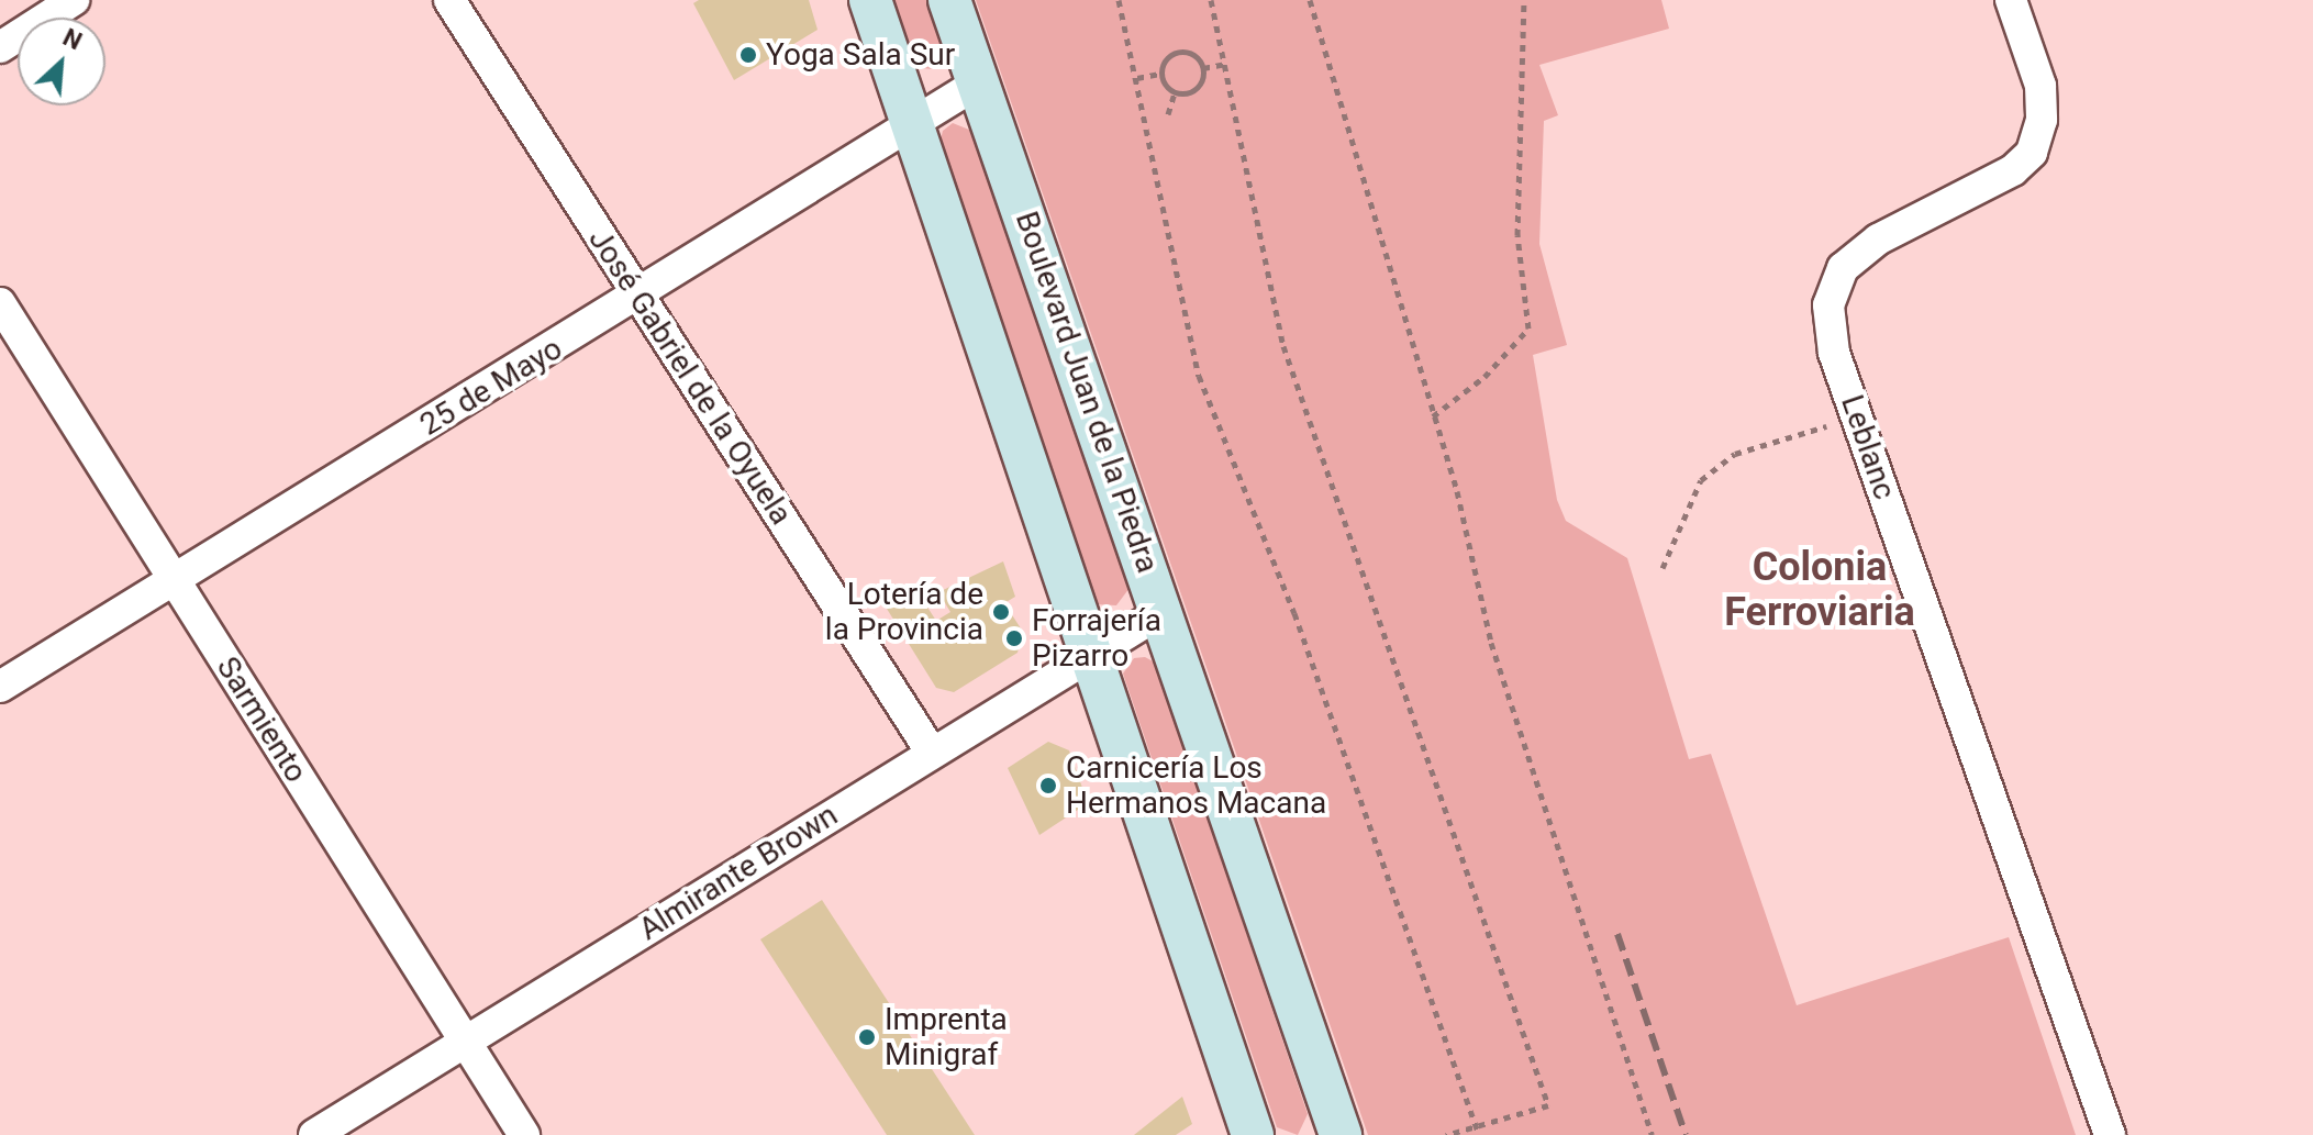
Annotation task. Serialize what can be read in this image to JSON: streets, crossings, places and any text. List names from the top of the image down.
{
  "streets": {
    "main road": ["Boulevard Juan de la Piedra"],
    "street": [
      "José Gabriel de la Oyuela",
      "25 de Mayo",
      "Leblanc",
      "Sarmiento",
      "Almirante Brown"
    ]
  },
  "crossings": [
    ["José Gabriel de la Oyuela", "25 de Mayo"],
    ["José Gabriel de la Oyuela", "Almirante Brown"],
    ["25 de Mayo", "Boulevard Juan de la Piedra"],
    ["25 de Mayo", "Sarmiento"],
    ["Boulevard Juan de la Piedra", "Almirante Brown"],
    ["Sarmiento", "Almirante Brown"]
  ],
  "districts": ["Colonia Ferroviaria"],
  "places": [
    "Yoga Sala Sur",
    "Lotería de la Provincia",
    "Forrajería Pizarro",
    "Carnicería Los Hermanos Macana",
    "Imprenta Minigraf"
  ],
  "north": "top right"
}
